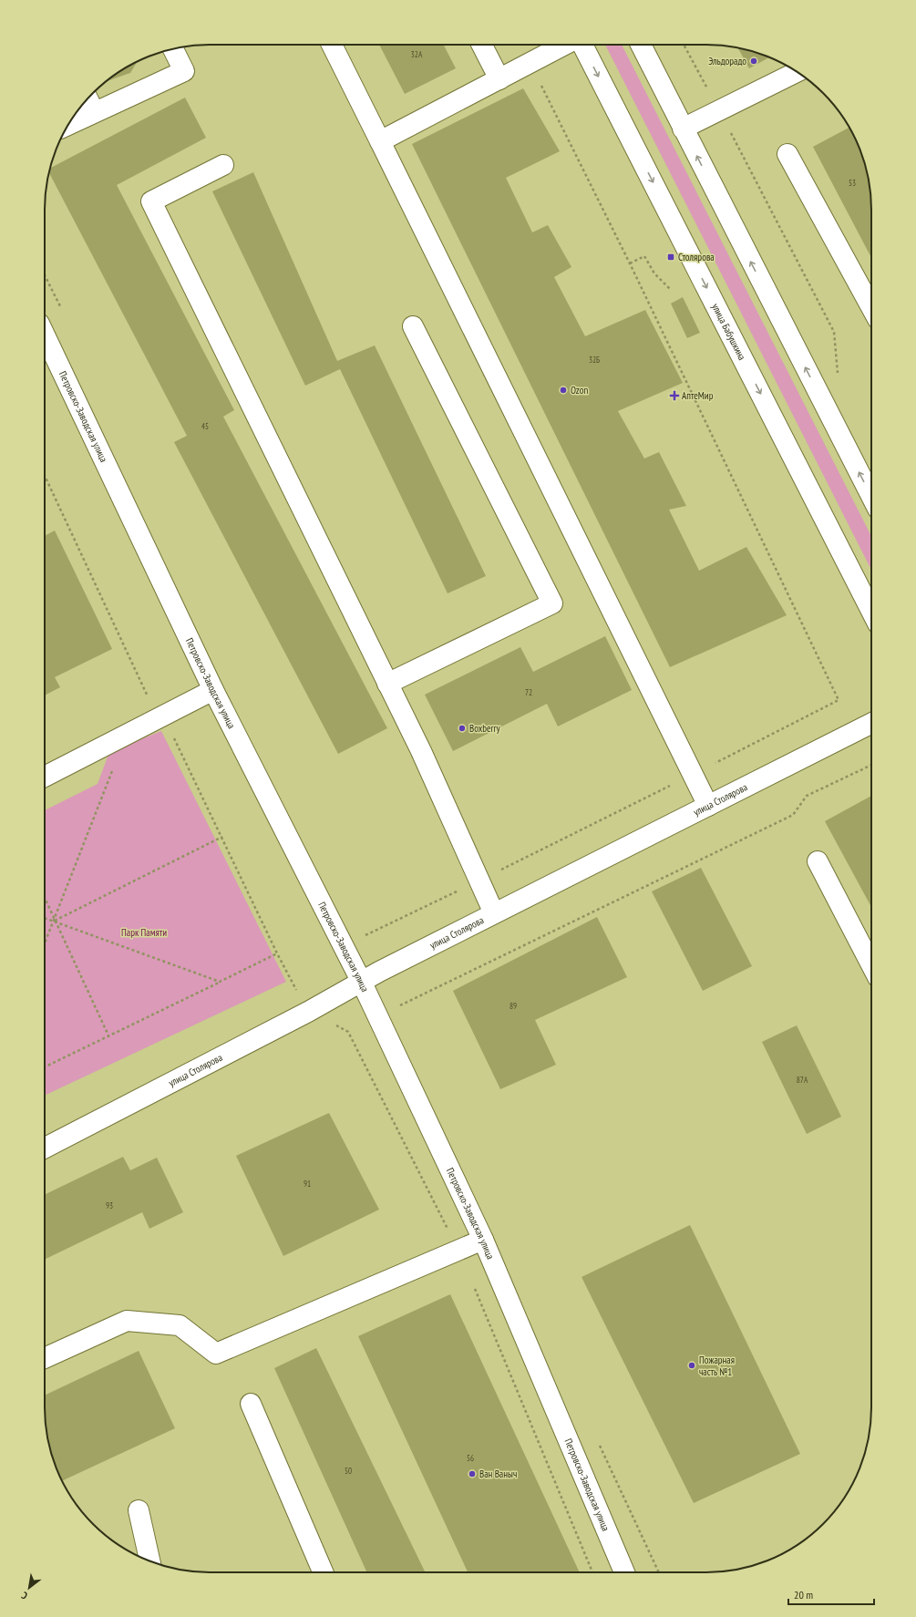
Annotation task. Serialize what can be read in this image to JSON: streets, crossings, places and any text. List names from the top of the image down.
{
  "streets": {
    "street": ["улица Бабушкина", "Петровско-Заводская улица", "улица Столярова"]
  },
  "crossings": [
    ["Петровско-Заводская улица", "улица Столярова"]
  ],
  "parks": ["Парк Памяти"],
  "places": {
    "other": [
      "Эльдорадо",
      "Ozon",
      "Boxberry",
      "Пожарная часть №1",
      "Ван Ваныч"
    ],
    "transit": ["Столярова"],
    "health": ["АптеМир"]
  },
  "house_numbers": [
    "32А",
    "53",
    "32Б",
    "45",
    "72",
    "89",
    "87А",
    "91",
    "93",
    "56",
    "50"
  ],
  "scale_bar": "20 m",
  "north": "bottom left"
}
